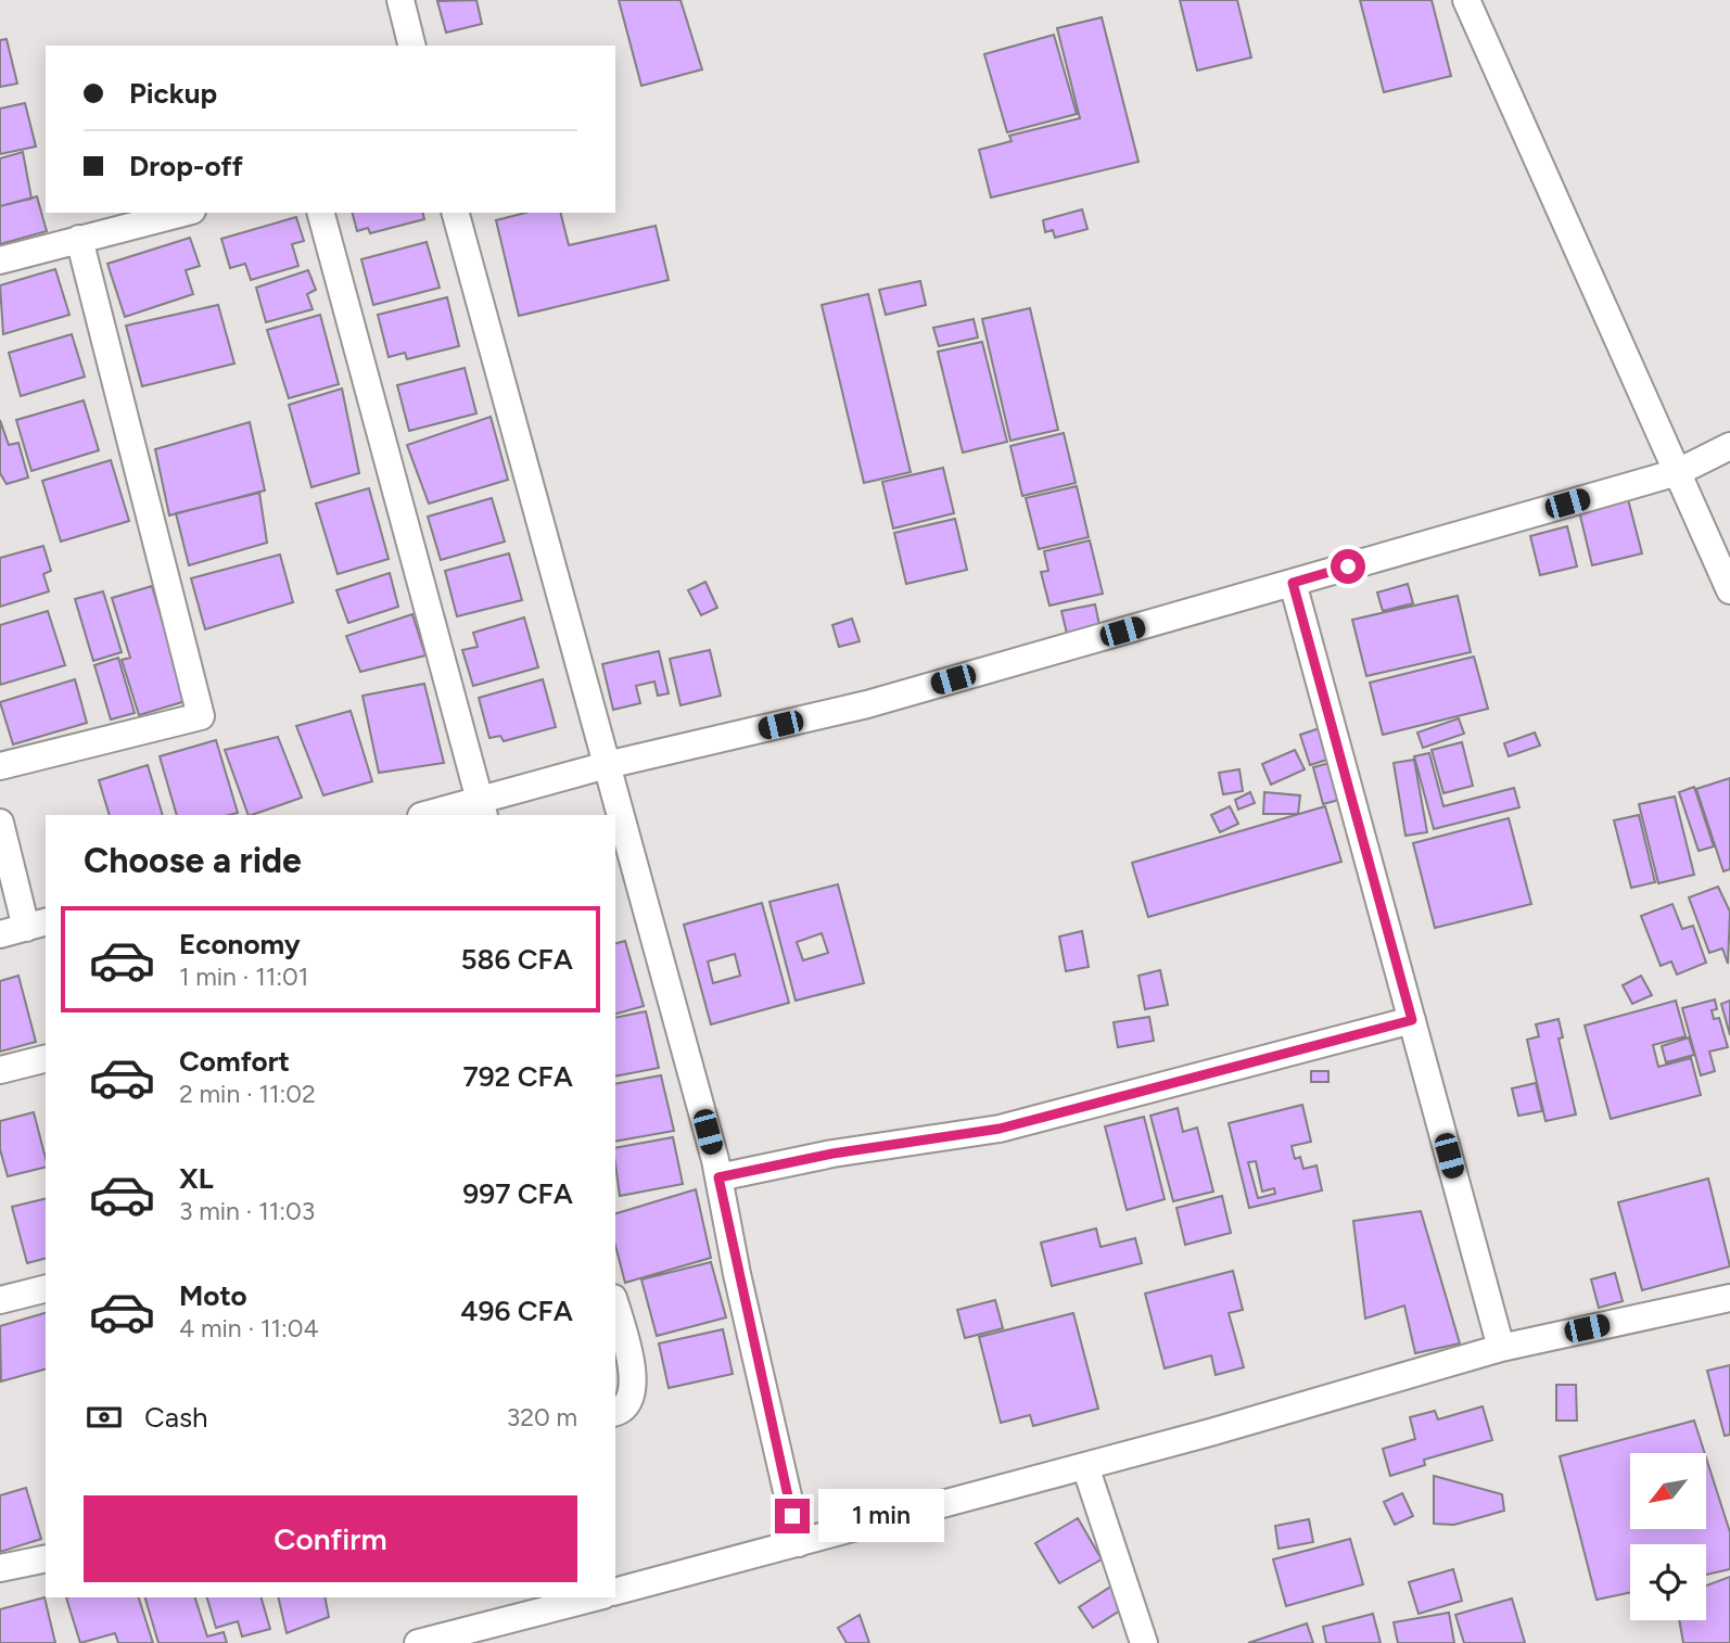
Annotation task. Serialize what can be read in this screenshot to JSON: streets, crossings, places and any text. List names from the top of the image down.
{
  "north": "bottom left",
  "page": {
    "banner": ["Pickup", "Drop-off"],
    "heading": "Choose a ride",
    "list": [
      {
        "name": "Economy",
        "note": "1 min · 11:01",
        "value": "586 CFA"
      },
      {
        "name": "Comfort",
        "note": "2 min · 11:02",
        "value": "792 CFA"
      },
      {
        "name": "XL",
        "note": "3 min · 11:03",
        "value": "997 CFA"
      },
      {
        "name": "Moto",
        "note": "4 min · 11:04",
        "value": "496 CFA"
      }
    ],
    "pay": ["Cash", "320 m"],
    "buttons": "Confirm",
    "bubble": "1 min"
  }
}
